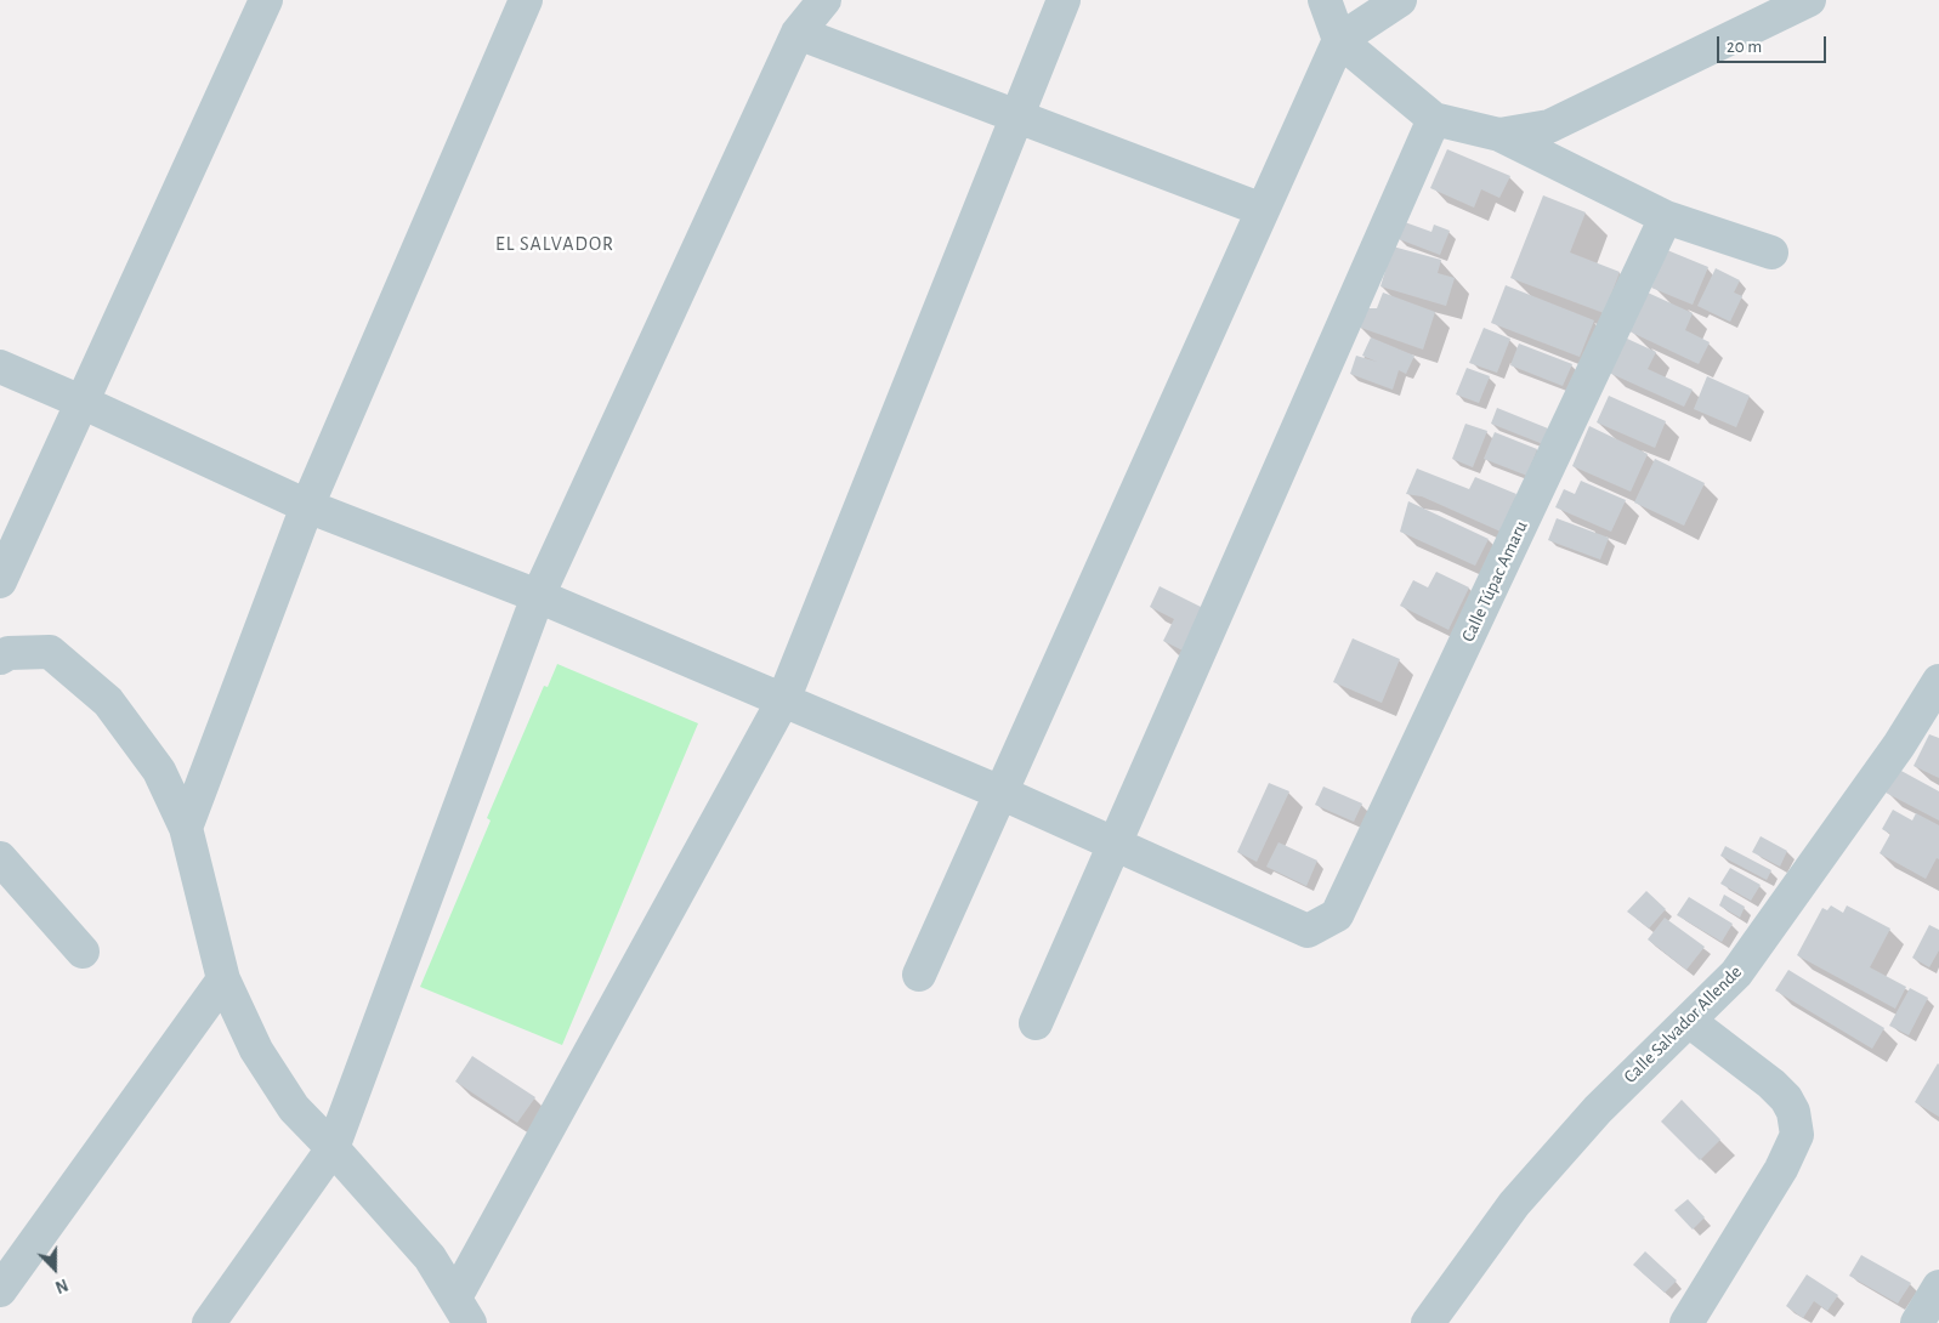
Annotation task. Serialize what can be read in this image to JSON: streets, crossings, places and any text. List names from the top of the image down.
{
  "streets": {
    "street": ["Calle Túpac Amaru", "Calle Salvador Allende"]
  },
  "districts": ["EL SALVADOR"],
  "scale_bar": "20 m",
  "north": "bottom"
}
